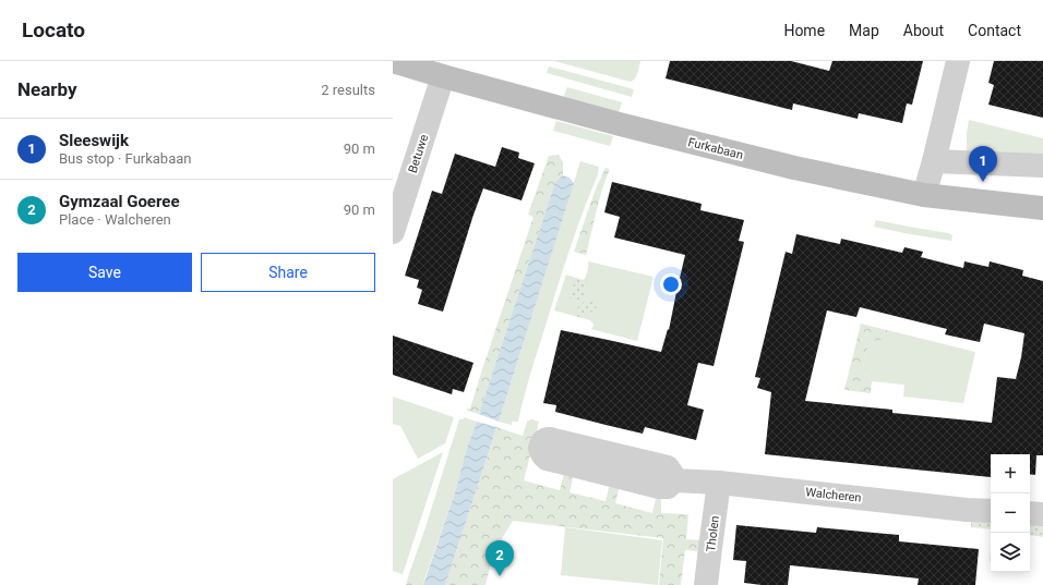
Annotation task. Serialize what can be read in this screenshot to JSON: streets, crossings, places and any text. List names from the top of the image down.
{
  "streets": {
    "street": [
      "Furkabaan",
      "Betuwe",
      "Walcheren",
      "Tholen"
    ]
  },
  "crossings": [
    ["Furkabaan", "Betuwe"],
    ["Walcheren", "Tholen"]
  ],
  "page": {
    "header": "Locato",
    "nav": [
      "Home",
      "Map",
      "About",
      "Contact"
    ],
    "heading": ["Nearby", "2 results"],
    "list": [
      {
        "mark": "1",
        "name": "Sleeswijk",
        "note": "Bus stop · Furkabaan",
        "value": "90 m"
      },
      {
        "mark": "2",
        "name": "Gymzaal Goeree",
        "note": "Place · Walcheren",
        "value": "90 m"
      }
    ],
    "pins": ["1", "2"],
    "buttons": ["Save", "Share"],
    "map_buttons": ["+", "−"]
  }
}
